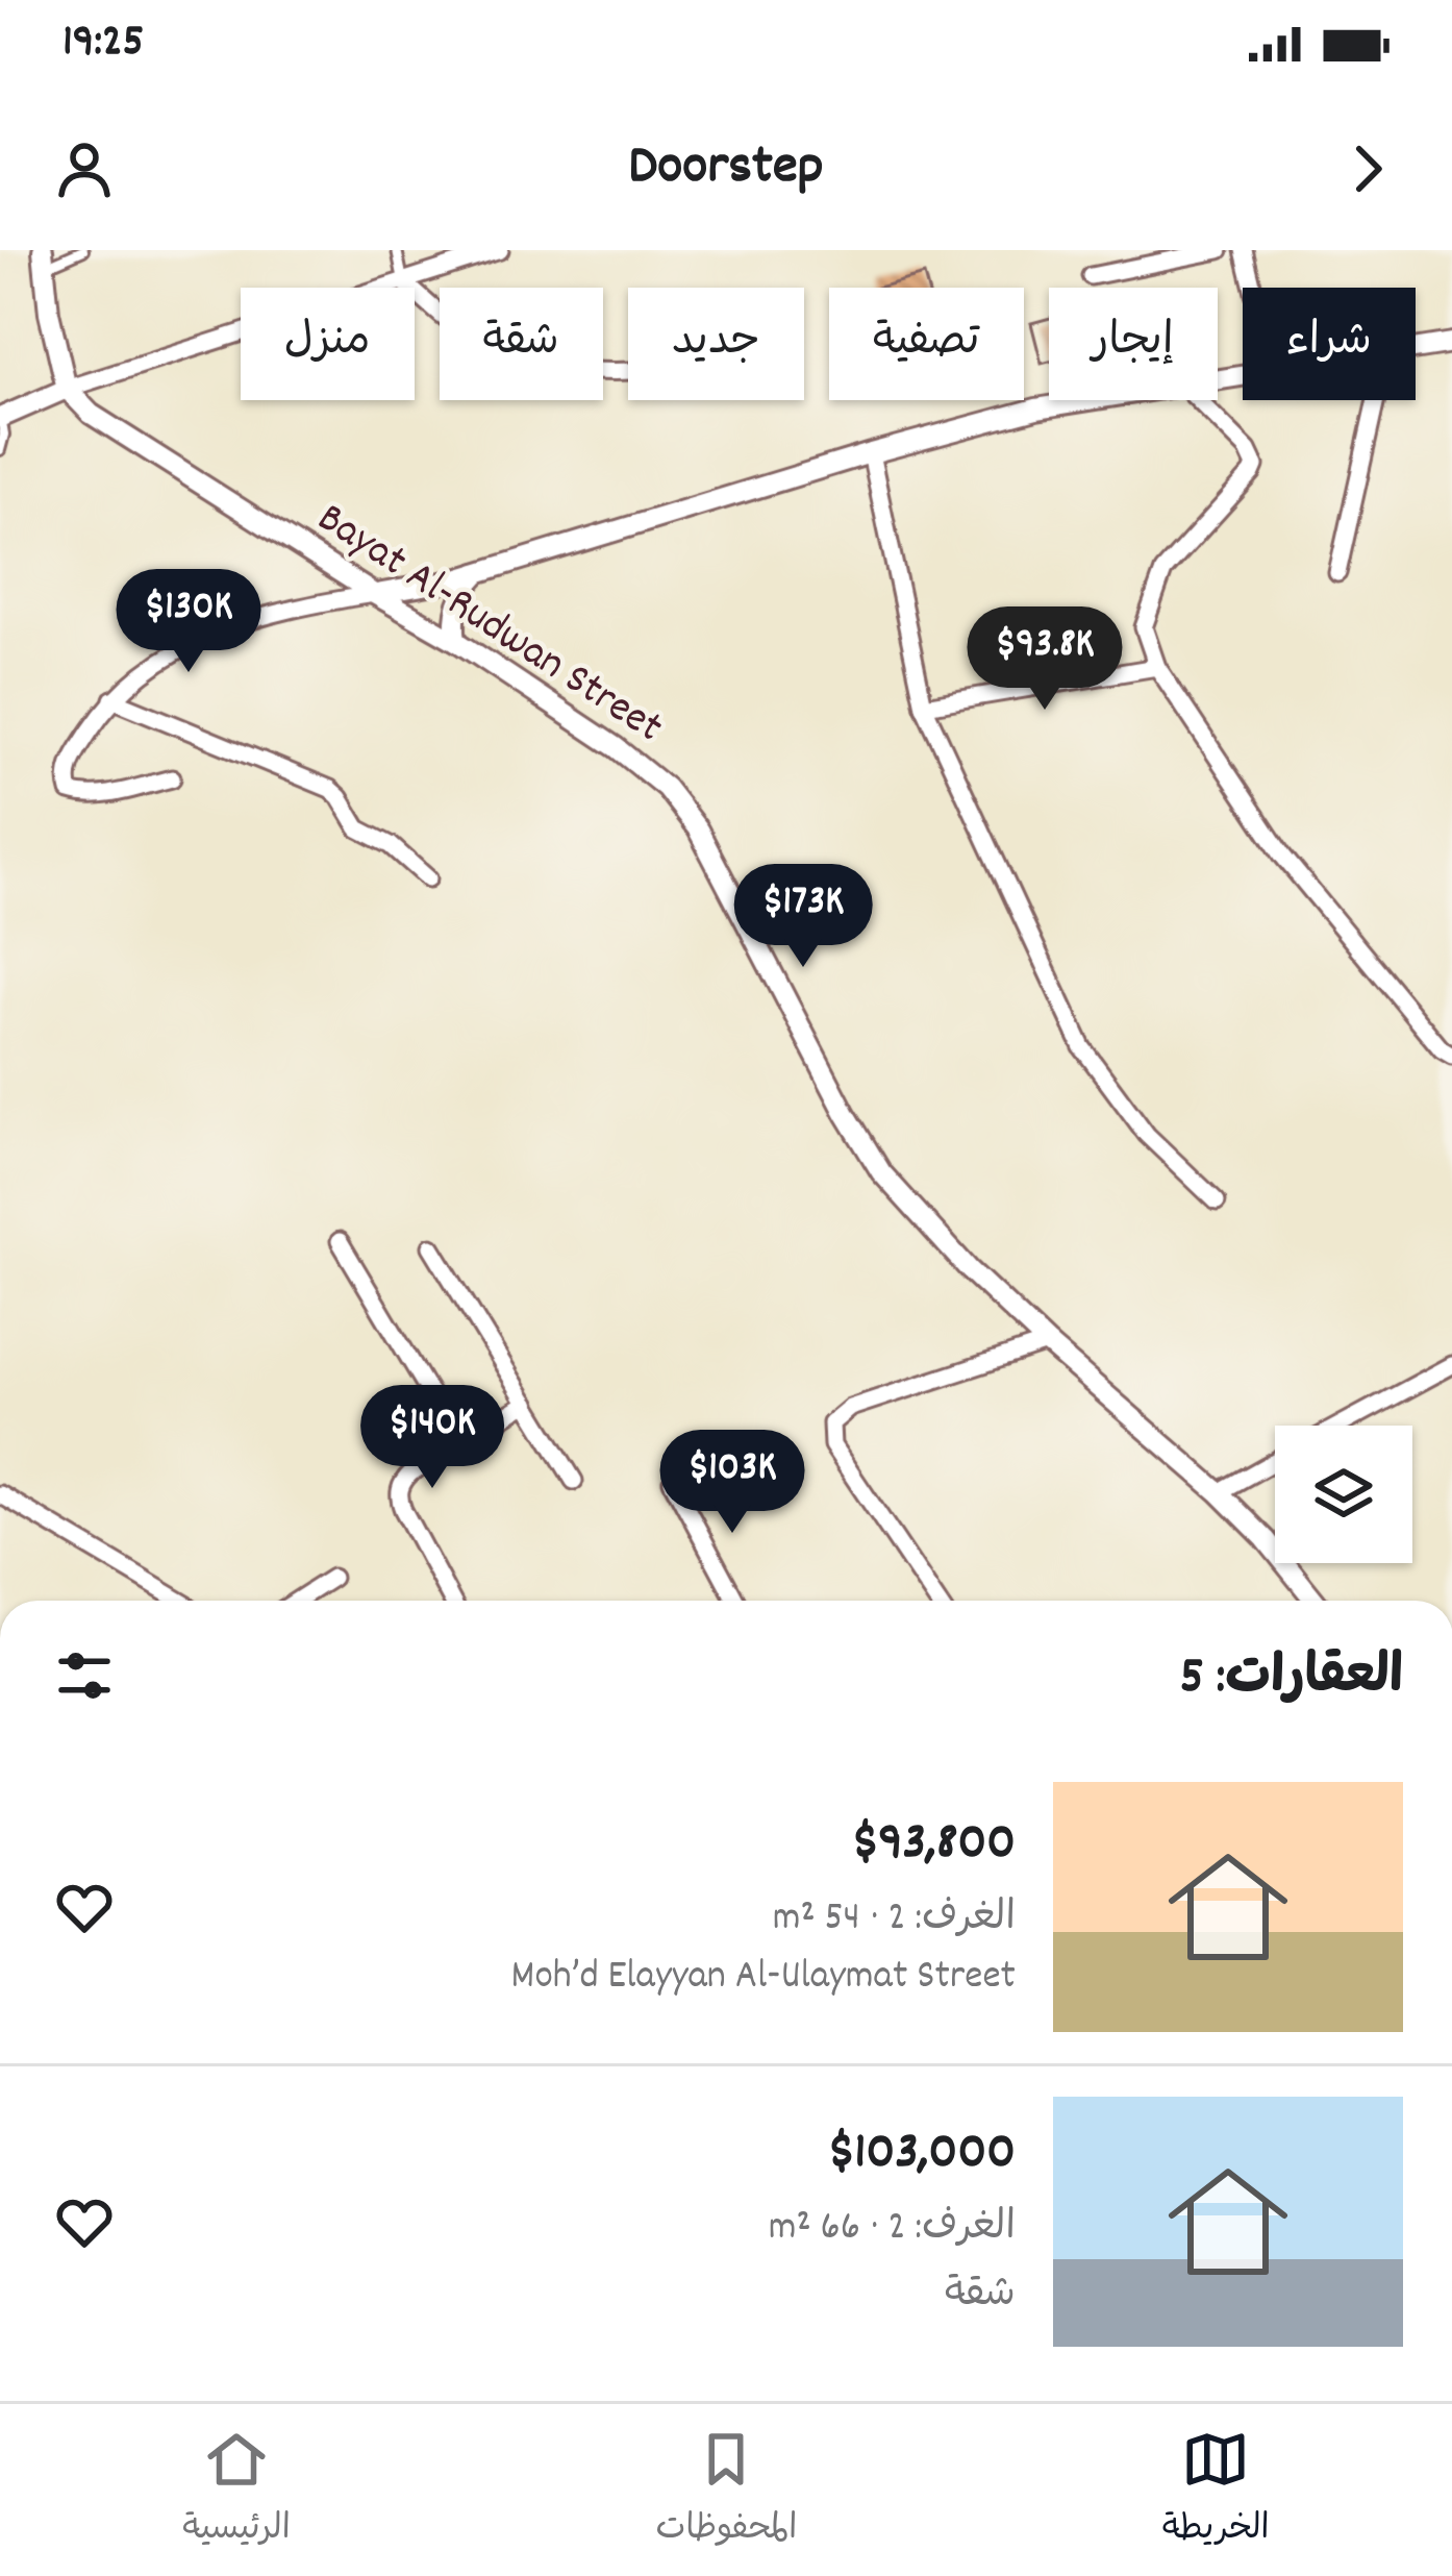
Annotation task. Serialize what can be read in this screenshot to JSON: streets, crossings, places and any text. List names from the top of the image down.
{
  "streets": {
    "street": ["Bayat Al-Rudwan Street"]
  },
  "page": {
    "status": "19:25",
    "header": "Doorstep",
    "chip": [
      "شراء",
      "إيجار",
      "تصفية",
      "جديد",
      "شقة",
      "منزل"
    ],
    "price": [
      "$130K",
      "$93.8K",
      "$173K",
      "$140K",
      "$103K"
    ],
    "heading": "العقارات: 5",
    "list": [
      {
        "name": "$93,800",
        "note": "الغرف: 2 · 54 m² · Moh’d Elayyan Al-Ulaymat Street"
      },
      {
        "name": "$103,000",
        "note": "الغرف: 2 · 66 m² · شقة"
      }
    ],
    "tabs": ["الخريطة", "المحفوظات", "الرئيسية"]
  }
}
